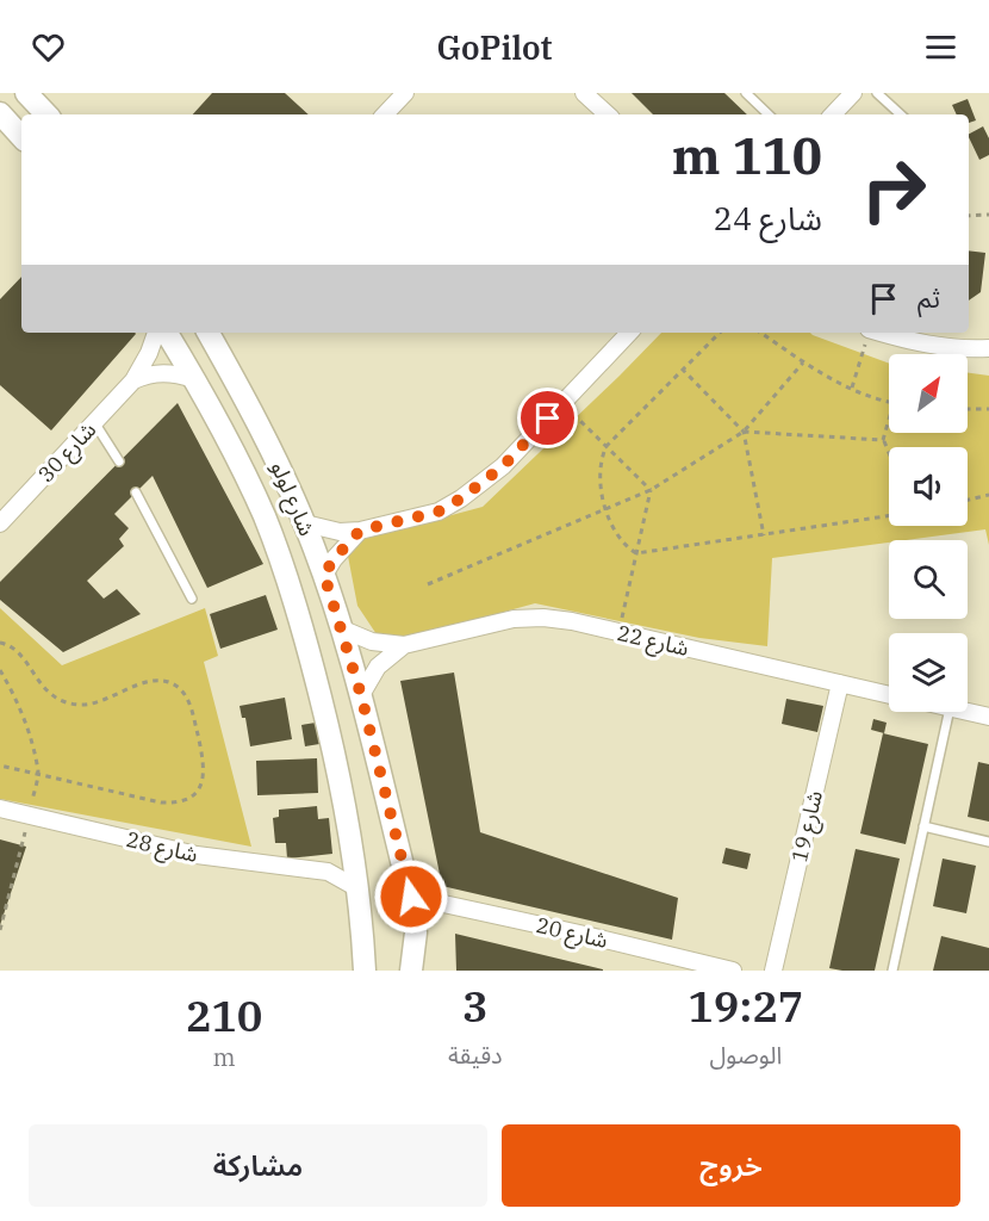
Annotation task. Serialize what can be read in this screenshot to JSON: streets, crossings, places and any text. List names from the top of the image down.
{
  "streets": {
    "street": [
      "شارع 30",
      "شارع لولو",
      "شارع 22",
      "شارع 19",
      "شارع 28",
      "شارع 20"
    ]
  },
  "crossings": [
    ["شارع لولو", "شارع 22"],
    ["شارع لولو", "شارع 28"],
    ["شارع لولو", "شارع 20"],
    ["شارع 22", "شارع 19"]
  ],
  "north": "top right",
  "page": {
    "header": "GoPilot",
    "turn": ["110 m", "شارع 24"],
    "then": "ثم",
    "eta": [
      "19:27",
      "الوصول",
      "3",
      "دقيقة",
      "210",
      "m"
    ],
    "buttons": ["خروج", "مشاركة"]
  }
}
